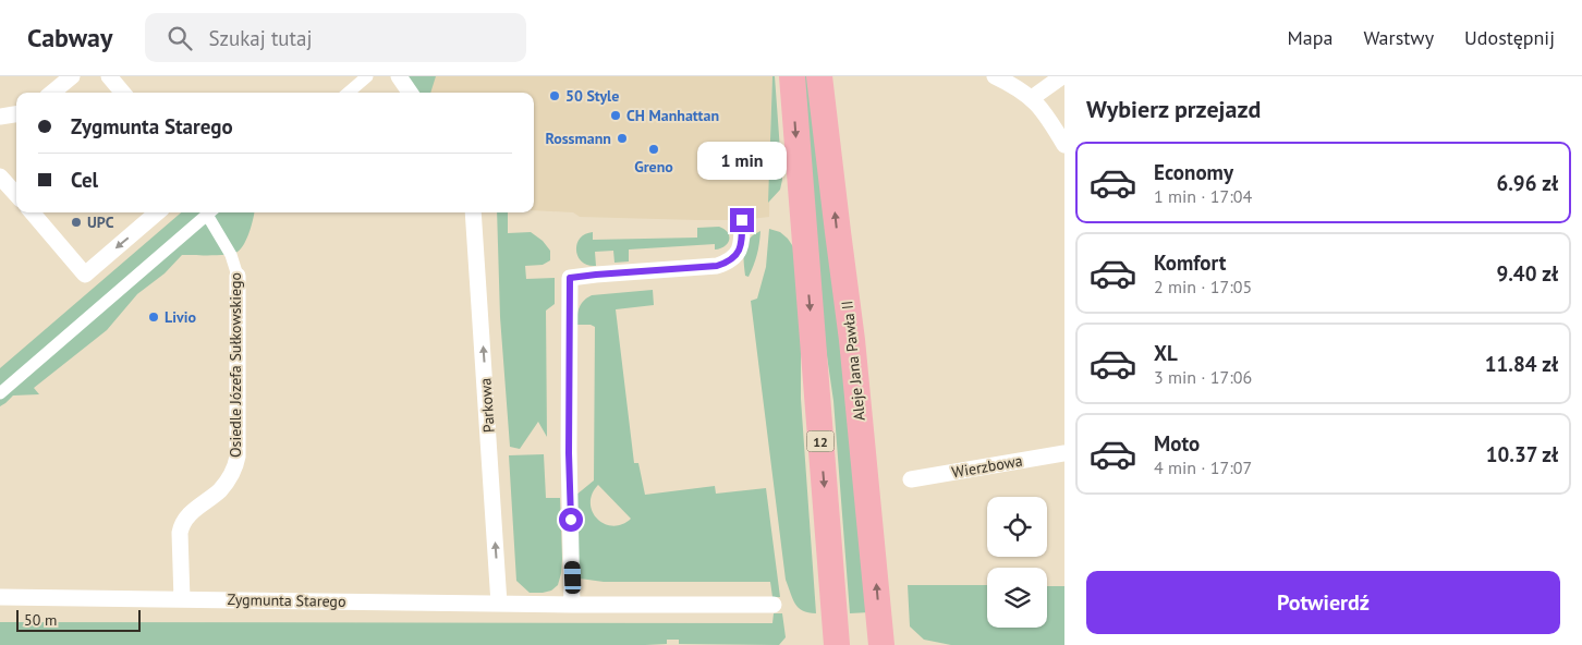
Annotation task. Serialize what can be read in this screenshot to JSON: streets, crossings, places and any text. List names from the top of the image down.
{
  "streets": {
    "main road": ["Aleje Jana Pawła II", "12"],
    "street": [
      "Osiedle Józefa Sułkowskiego",
      "Parkowa",
      "Wierzbowa",
      "Zygmunta Starego"
    ]
  },
  "crossings": [
    ["Osiedle Józefa Sułkowskiego", "Zygmunta Starego"],
    ["Parkowa", "Zygmunta Starego"]
  ],
  "one_way": ["Parkowa"],
  "places": [
    "50 Style",
    "CH Manhattan",
    "Rossmann",
    "Greno",
    "UPC",
    "Livio"
  ],
  "scale_bar": "50 m",
  "page": {
    "header": "Cabway",
    "search": "Szukaj tutaj",
    "nav": ["Mapa", "Warstwy", "Udostępnij"],
    "heading": "Wybierz przejazd",
    "banner": ["Zygmunta Starego", "Cel"],
    "bubble": "1 min",
    "list": [
      {
        "name": "Economy",
        "note": "1 min · 17:04",
        "value": "6.96 zł"
      },
      {
        "name": "Komfort",
        "note": "2 min · 17:05",
        "value": "9.40 zł"
      },
      {
        "name": "XL",
        "note": "3 min · 17:06",
        "value": "11.84 zł"
      },
      {
        "name": "Moto",
        "note": "4 min · 17:07",
        "value": "10.37 zł"
      }
    ],
    "buttons": "Potwierdź",
    "scale": "50 m"
  }
}
